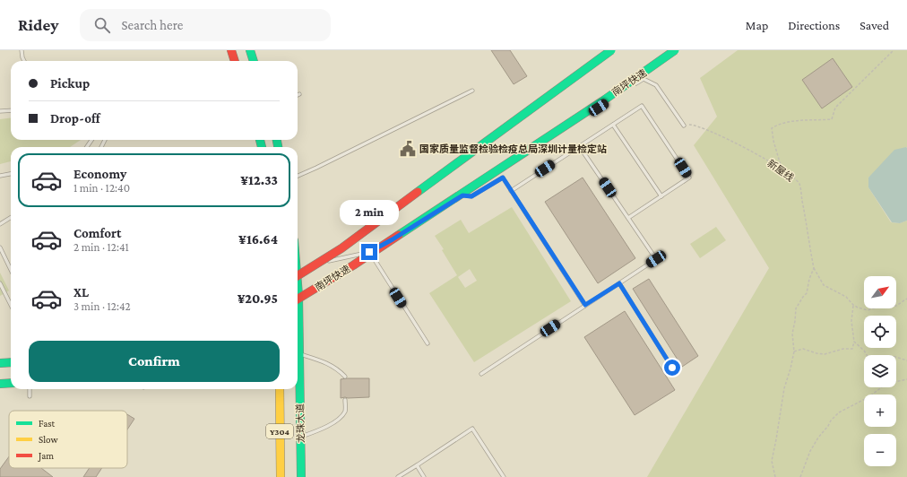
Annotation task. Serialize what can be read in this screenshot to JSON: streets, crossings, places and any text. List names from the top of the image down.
{
  "streets": {
    "main road": ["南坪快速", "龙珠大道", "Y304"],
    "path": ["新屋线"]
  },
  "places": {
    "public building": ["国家质量监督检验检疫总局深圳计量检定站"]
  },
  "legend": ["Fast", "Slow", "Jam"],
  "north": "top right",
  "page": {
    "header": "Ridey",
    "search": "Search here",
    "nav": ["Map", "Directions", "Saved"],
    "banner": ["Pickup", "Drop-off"],
    "list": [
      {
        "name": "Economy",
        "note": "1 min · 12:40",
        "value": "¥12.33"
      },
      {
        "name": "Comfort",
        "note": "2 min · 12:41",
        "value": "¥16.64"
      },
      {
        "name": "XL",
        "note": "3 min · 12:42",
        "value": "¥20.95"
      }
    ],
    "bubble": "2 min",
    "map_buttons": ["+", "−"],
    "buttons": "Confirm"
  }
}
